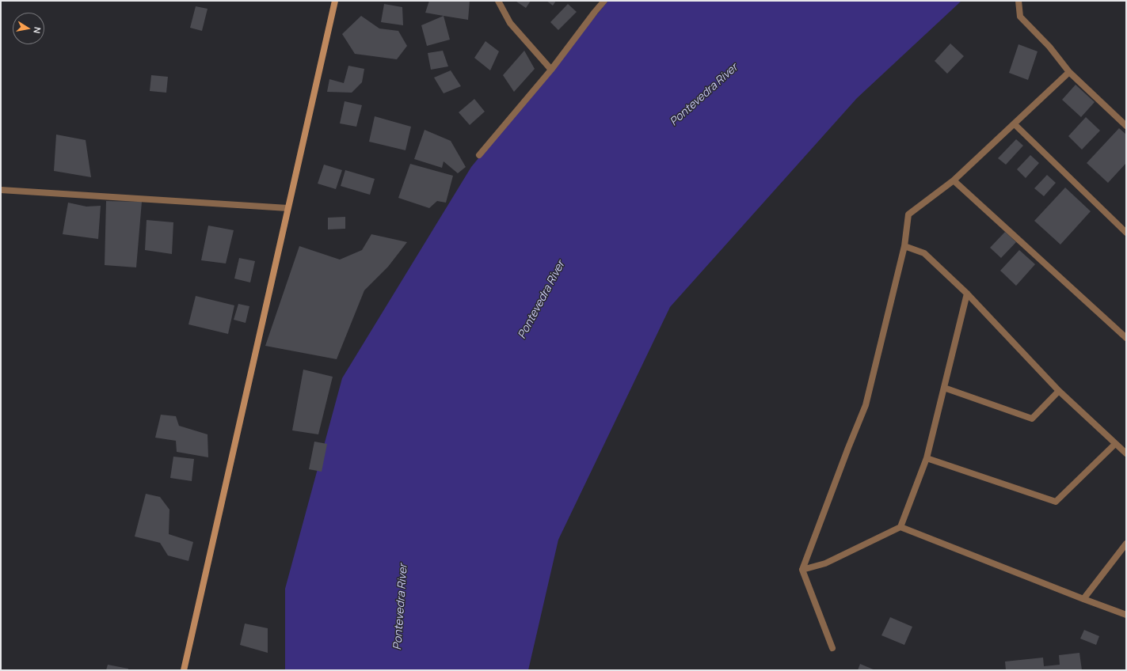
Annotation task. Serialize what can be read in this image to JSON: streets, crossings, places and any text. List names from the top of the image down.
{
  "water": ["Pontevedra River"],
  "north": "right"
}
